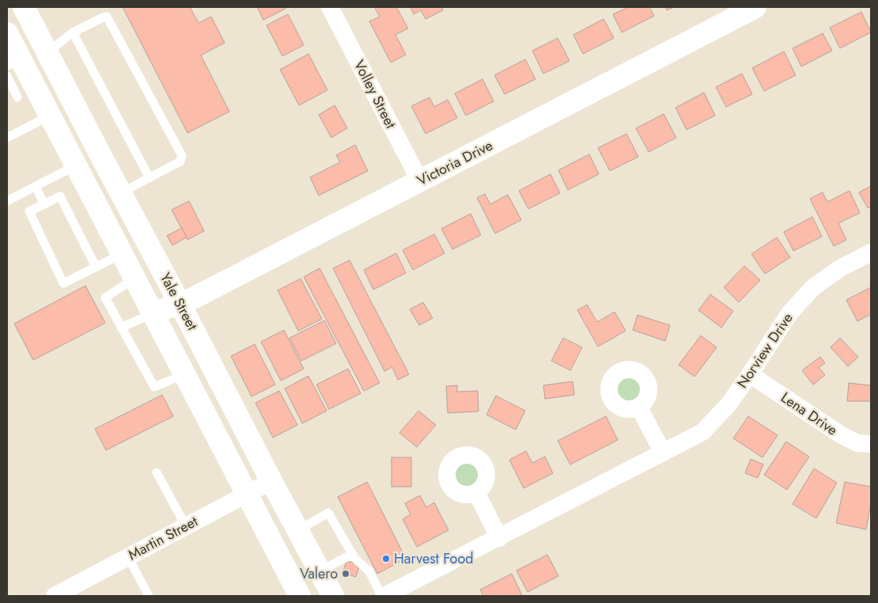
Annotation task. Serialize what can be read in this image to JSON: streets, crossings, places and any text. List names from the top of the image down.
{
  "streets": {
    "main road": ["Victoria Drive", "Yale Street"],
    "street": [
      "Volley Street",
      "Norview Drive",
      "Lena Drive",
      "Martin Street"
    ]
  },
  "crossings": [
    ["Volley Street", "Victoria Drive"],
    ["Victoria Drive", "Yale Street"],
    ["Yale Street", "Martin Street"],
    ["Norview Drive", "Lena Drive"]
  ],
  "places": ["Harvest Food", "Valero"]
}
